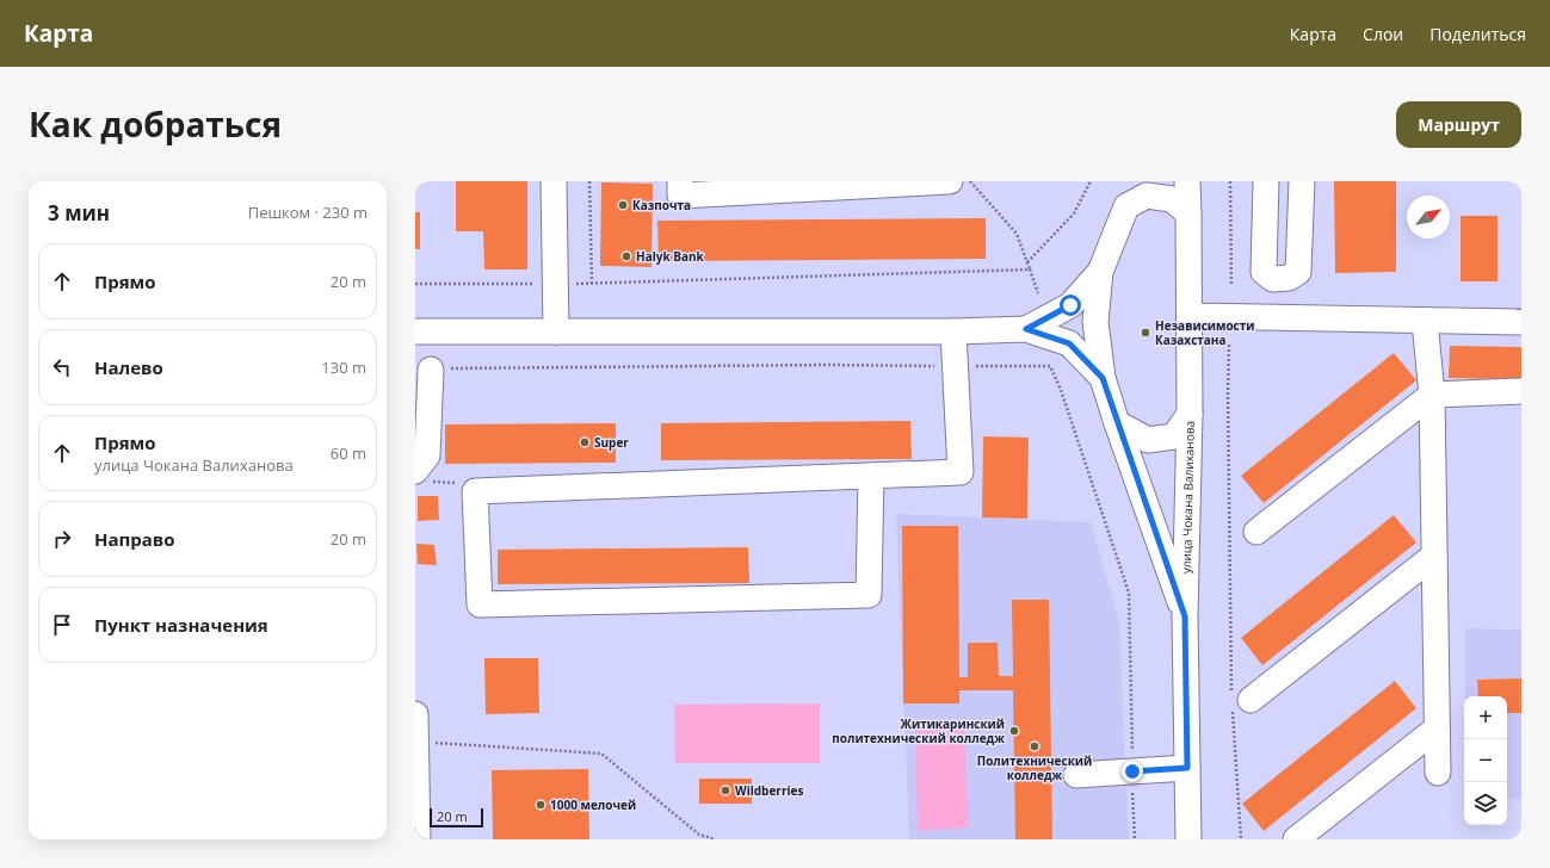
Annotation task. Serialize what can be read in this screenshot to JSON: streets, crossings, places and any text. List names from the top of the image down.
{
  "streets": {
    "street": ["улица Чокана Валиханова"]
  },
  "places": [
    "Казпочта",
    "Halyk Bank",
    "Независимости Казахстана",
    "Super",
    "Житикаринский политехнический колледж",
    "Политехнический колледж",
    "Wildberries",
    "1000 мелочей"
  ],
  "scale_bar": "20 m",
  "north": "top right",
  "page": {
    "header": "Карта",
    "nav": ["Карта", "Слои", "Поделиться"],
    "title": "Как добраться",
    "buttons": "Маршрут",
    "heading": ["3 мин", "Пешком · 230 m"],
    "list": [
      ["Прямо", "20 m"],
      ["Налево", "130 m"],
      ["Прямо", "улица Чокана Валиханова", "60 m"],
      ["Направо", "20 m"],
      "Пункт назначения"
    ],
    "map_buttons": ["+", "−"],
    "scale": "20 m"
  }
}
